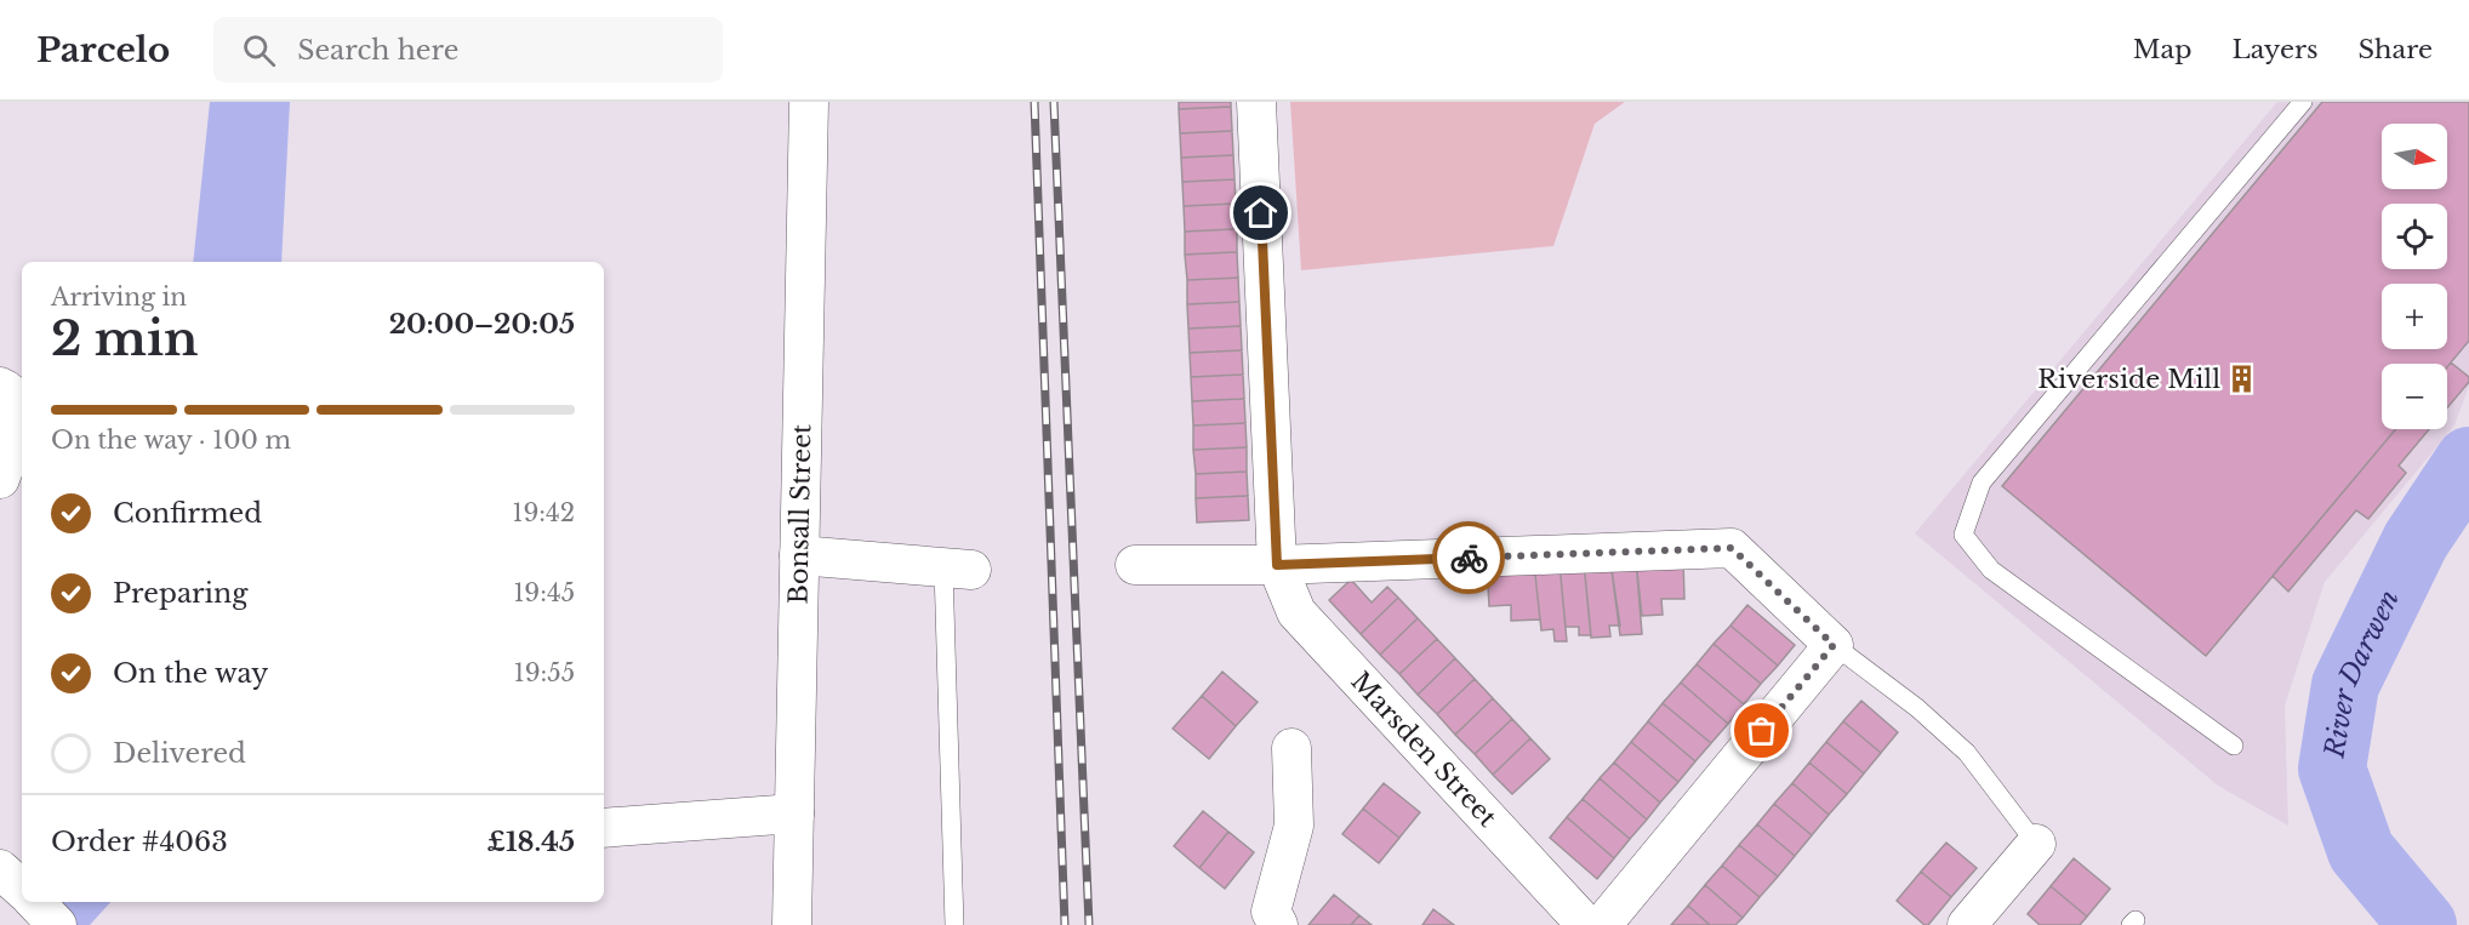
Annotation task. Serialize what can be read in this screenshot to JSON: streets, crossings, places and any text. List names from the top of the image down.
{
  "streets": {
    "street": ["Bonsall Street", "Marsden Street"]
  },
  "water": ["River Darwen"],
  "places": {
    "building": ["Riverside Mill"]
  },
  "north": "right",
  "page": {
    "header": "Parcelo",
    "search": "Search here",
    "nav": ["Map", "Layers", "Share"],
    "map_buttons": ["+", "−"],
    "heading": ["2 min", "Arriving in", "20:00–20:05"],
    "panel": ["Order #4063", "£18.45"],
    "bar": "On the way · 100 m",
    "list": [
      ["Confirmed", "19:42"],
      ["Preparing", "19:45"],
      ["On the way", "19:55"],
      "Delivered"
    ]
  }
}
